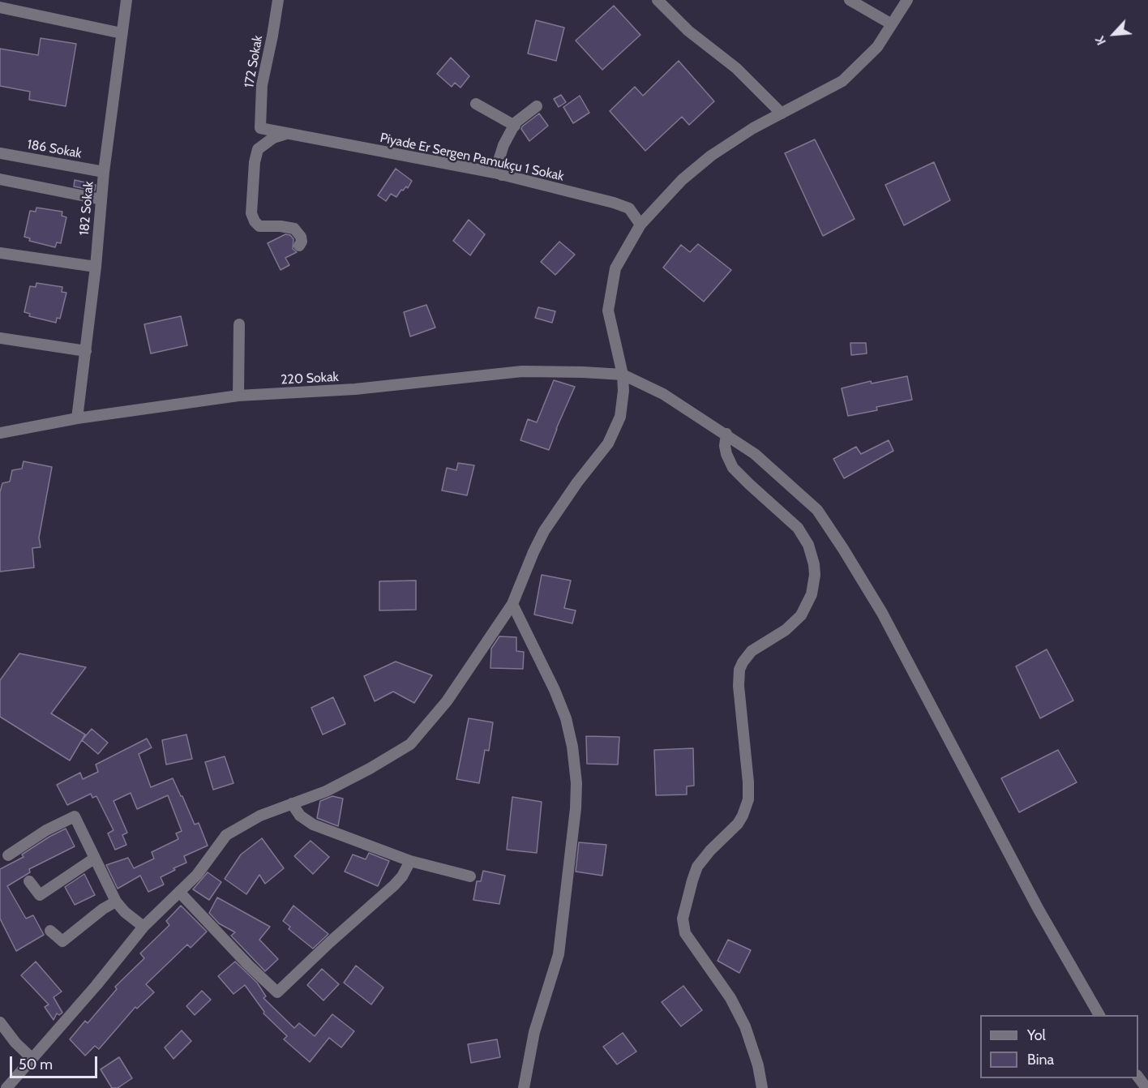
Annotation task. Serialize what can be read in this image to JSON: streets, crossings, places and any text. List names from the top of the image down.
{
  "streets": {
    "street": [
      "172 Sokak",
      "186 Sokak",
      "Piyade Er Sergen Pamukçu 1 Sokak",
      "182 Sokak",
      "220 Sokak"
    ]
  },
  "crossings": [
    ["172 Sokak", "Piyade Er Sergen Pamukçu 1 Sokak"],
    ["186 Sokak", "182 Sokak"],
    ["182 Sokak", "220 Sokak"]
  ],
  "legend": ["Yol", "Bina"],
  "scale_bar": "50 m",
  "north": "bottom left"
}
